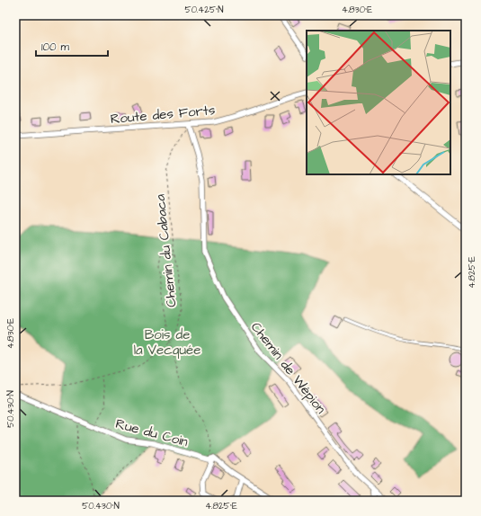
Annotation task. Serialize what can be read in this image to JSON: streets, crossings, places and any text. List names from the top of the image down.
{
  "streets": {
    "street": ["Route des Forts", "Chemin de Wépion", "Rue du Coin"],
    "path": ["Chemin du Cabaca"]
  },
  "crossings": [
    ["Route des Forts", "Chemin du Cabaca"],
    ["Route des Forts", "Chemin de Wépion"],
    ["Chemin du Cabaca", "Chemin de Wépion"]
  ],
  "parks": ["Bois de la Vecquée"],
  "scale_bar": "100 m",
  "coordinates": [
    "50.425°N",
    "4.830°E",
    "4.825°E",
    "50.430°N"
  ]
}
